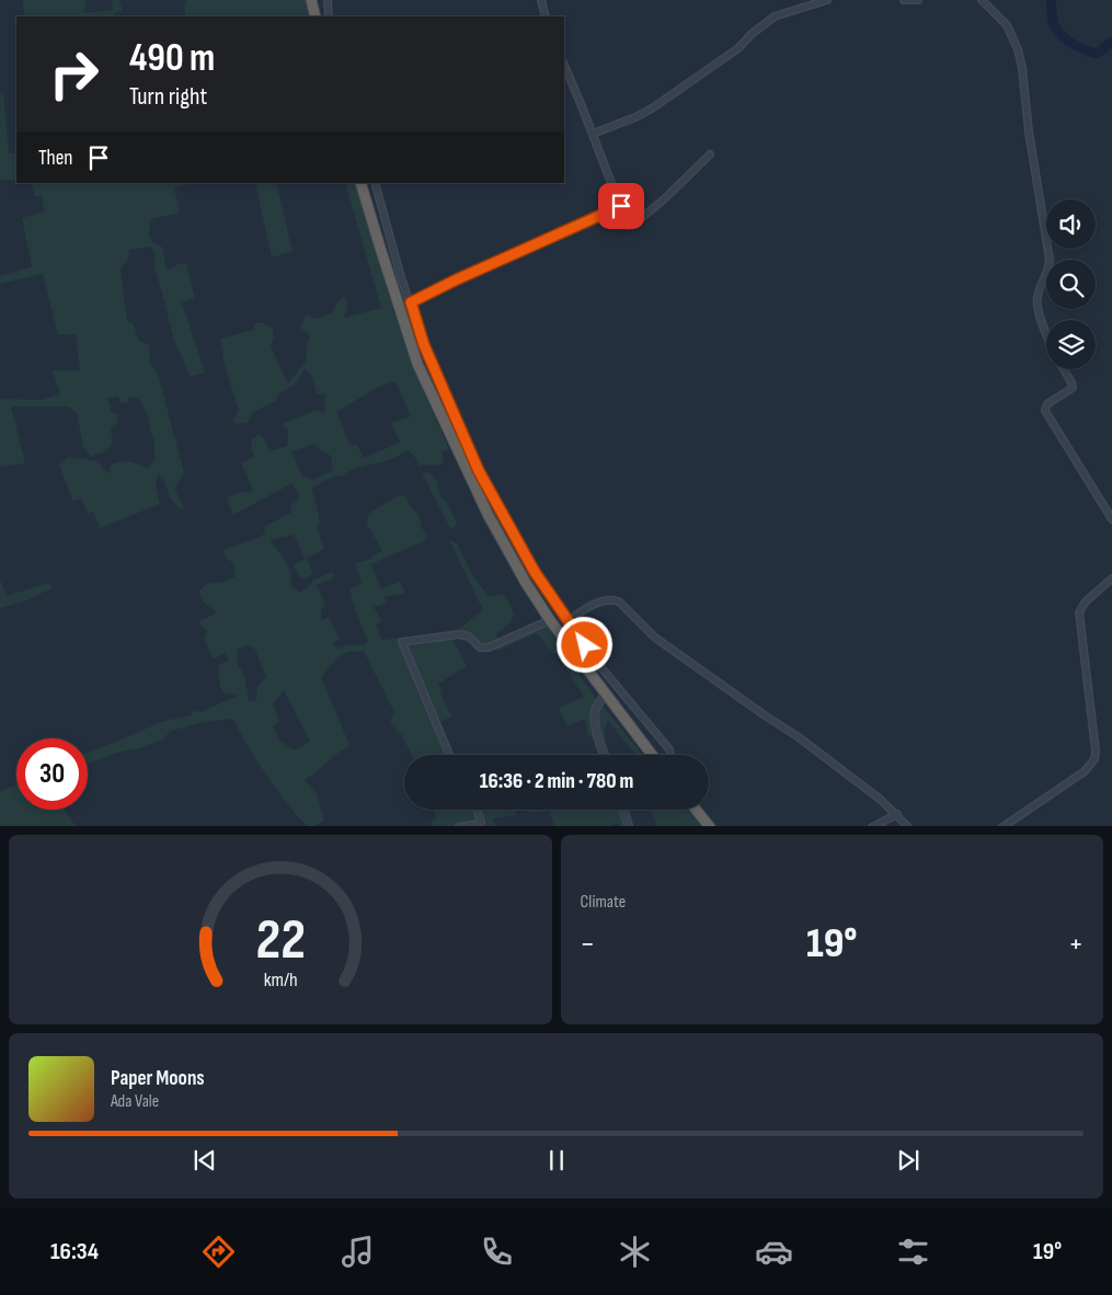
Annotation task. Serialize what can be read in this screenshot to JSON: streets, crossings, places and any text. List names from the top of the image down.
{
  "page": {
    "turn": ["490 m", "Turn right"],
    "then": "Then",
    "limit": "30",
    "trip": "16:36 · 2 min · 780 m",
    "tile": "Climate",
    "heat": ["−", "19°", "+"],
    "song": ["Paper Moons", "Ada Vale"],
    "tabs": ["16:34", "19°"],
    "gauge": ["22", "km/h"]
  }
}
